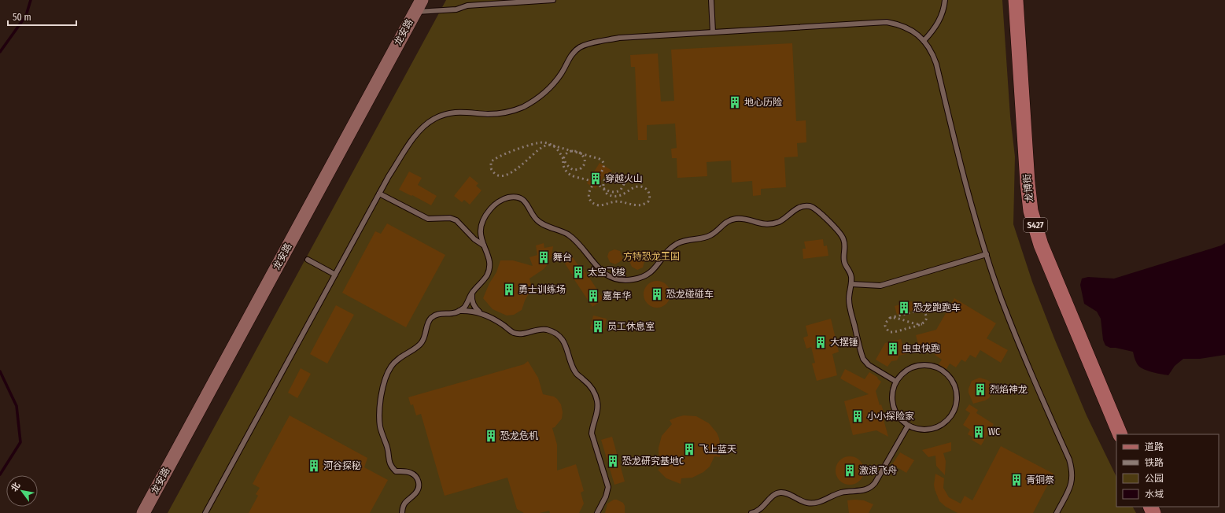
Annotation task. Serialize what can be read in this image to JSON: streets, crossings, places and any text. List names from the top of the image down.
{
  "streets": {
    "main road": ["龙安路", "龙博街", "S427"]
  },
  "parks": ["方特恐龙王国"],
  "places": {
    "building": [
      "地心历险",
      "穿越火山",
      "舞台",
      "太空飞梭",
      "勇士训练场",
      "恐龙碰碰车",
      "嘉年华",
      "恐龙跑跑车",
      "员工休息室",
      "大摆锤",
      "虫虫快跑",
      "烈焰神龙",
      "小小探险家",
      "WC",
      "恐龙危机",
      "飞上蓝天",
      "恐龙研究基地C",
      "河谷探秘",
      "激浪飞舟",
      "青铜祭"
    ]
  },
  "legend": [
    "道路",
    "铁路",
    "公园",
    "水域"
  ],
  "scale_bar": "50 m",
  "north": "top left"
}
